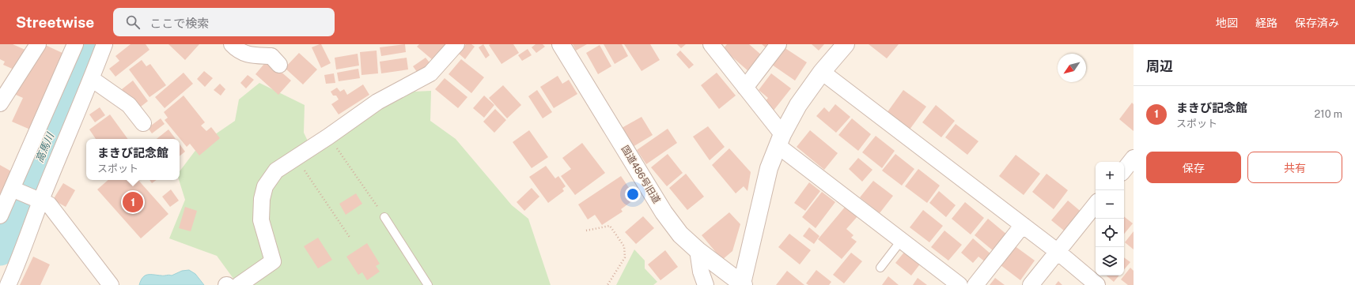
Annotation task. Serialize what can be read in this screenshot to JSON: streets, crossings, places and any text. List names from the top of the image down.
{
  "streets": {
    "street": ["国道486号旧道"]
  },
  "water": ["高馬川"],
  "north": "bottom left",
  "page": {
    "header": "Streetwise",
    "search": "ここで検索",
    "nav": ["地図", "経路", "保存済み"],
    "heading": "周辺",
    "list": [
      {
        "mark": "1",
        "name": "まきび記念館",
        "note": "スポット",
        "value": "210 m"
      }
    ],
    "popup": ["まきび記念館", "スポット"],
    "buttons": ["保存", "共有"],
    "map_buttons": ["+", "−"],
    "pins": "1"
  }
}
